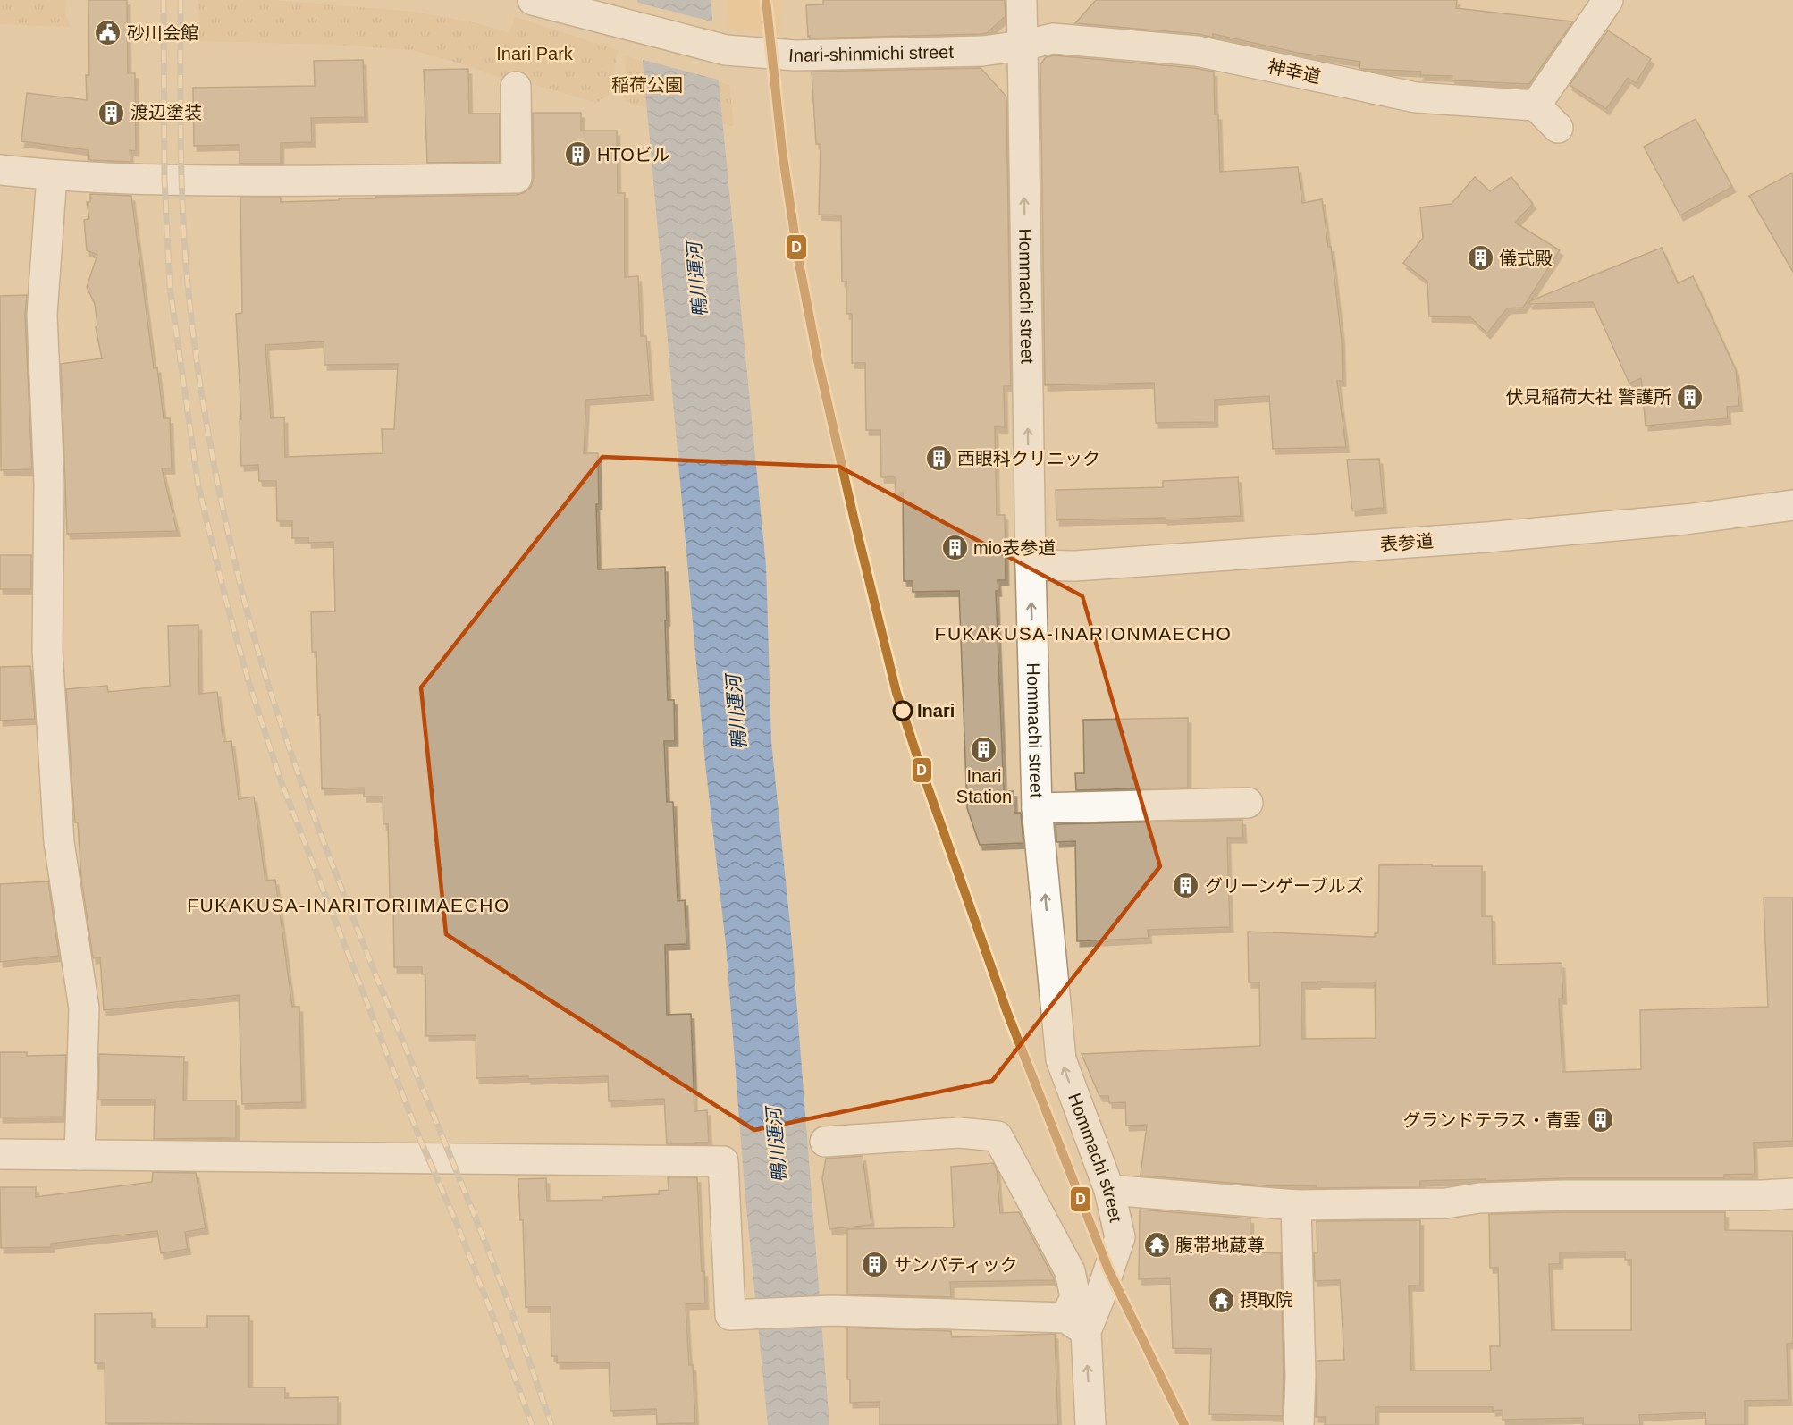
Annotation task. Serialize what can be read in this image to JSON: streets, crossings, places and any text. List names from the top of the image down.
{
  "streets": {
    "street": [
      "Inari-shinmichi street",
      "神幸道",
      "Hommachi street",
      "表参道"
    ]
  },
  "crossings": [
    ["Inari-shinmichi street", "神幸道"],
    ["Inari-shinmichi street", "Hommachi street"],
    ["神幸道", "Hommachi street"],
    ["Hommachi street", "表参道"]
  ],
  "one_way": ["Hommachi street"],
  "districts": ["FUKAKUSA-INARIONMAECHO", "FUKAKUSA-INARITORIIMAECHO"],
  "water": ["鴨川運河"],
  "parks": ["Inari Park", "稲荷公園"],
  "places": {
    "public building": ["砂川会館"],
    "building": [
      "渡辺塗装",
      "HTOビル",
      "儀式殿",
      "伏見稲荷大社 警護所",
      "西眼科クリニック",
      "mio表参道",
      "Inari Station",
      "グリーンゲーブルズ",
      "グランドテラス・青雲",
      "サンパティック"
    ],
    "other": ["Inari"],
    "temple": ["腹帯地蔵尊", "摂取院"]
  },
  "lines": ["transit line D"]
}
